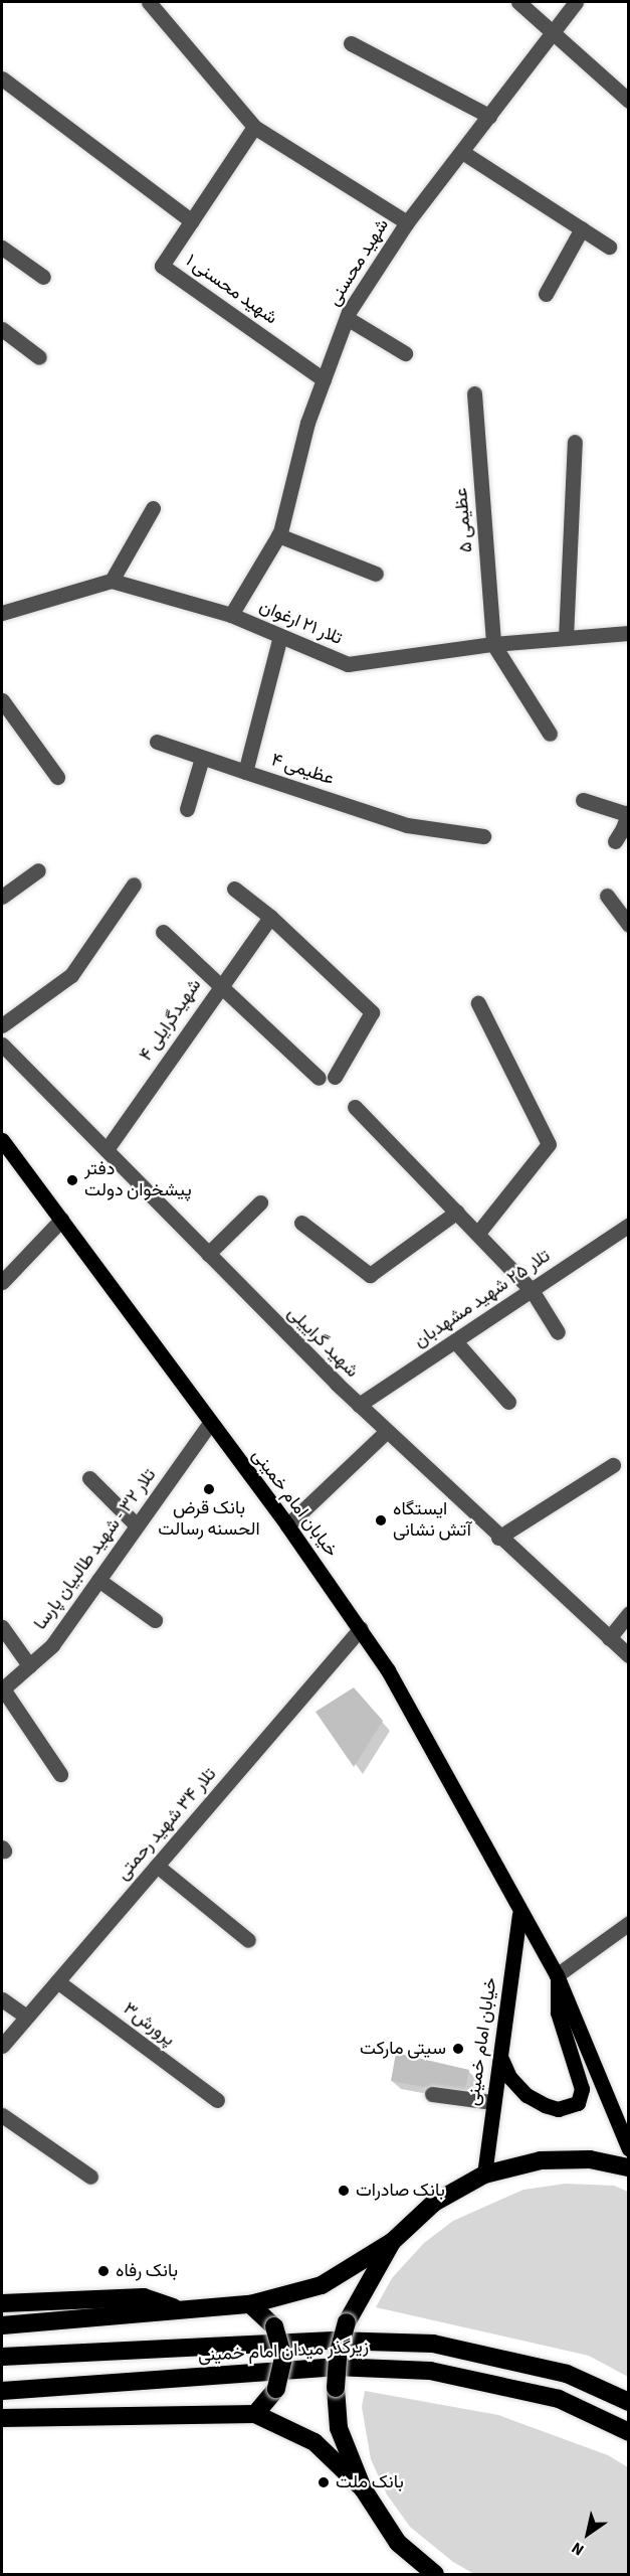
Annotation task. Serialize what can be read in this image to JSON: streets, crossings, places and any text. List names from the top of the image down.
{
  "streets": {
    "highway": ["زیرگذر میدان امام خمینی"],
    "main road": ["خیابان امام خمینی"],
    "street": [
      "شهید محسنی",
      "شهید محسنی ۱",
      "عظیمی ۵",
      "تلار ۲۱ ارغوان",
      "عظیمی ۴",
      "شهیدگرایلی ۴",
      "تلار ۲۵ شهید مشهدبان",
      "شهید گراییلی",
      "تلار ۳۲ - شهید طالبیان پارسا",
      "تلار ۳۴ شهید رحمتی",
      "پرورش۳"
    ]
  },
  "crossings": [
    ["شهید محسنی", "شهید محسنی ۱"],
    ["شهید محسنی", "تلار ۲۱ ارغوان"],
    ["عظیمی ۵", "تلار ۲۱ ارغوان"],
    ["تلار ۲۱ ارغوان", "عظیمی ۴"],
    ["شهیدگرایلی ۴", "شهید گراییلی"],
    ["تلار ۲۵ شهید مشهدبان", "شهید گراییلی"],
    ["خیابان امام خمینی", "تلار ۳۲ - شهید طالبیان پارسا"],
    ["خیابان امام خمینی", "تلار ۳۴ شهید رحمتی"],
    ["تلار ۳۴ شهید رحمتی", "پرورش۳"]
  ],
  "places": [
    "دفتر پیشخوان دولت",
    "بانک قرض الحسنه رسالت",
    "ایستگاه آتش نشانی",
    "سیتی مارکت",
    "بانک صادرات",
    "بانک رفاه",
    "بانک ملت"
  ],
  "north": "bottom left"
}
